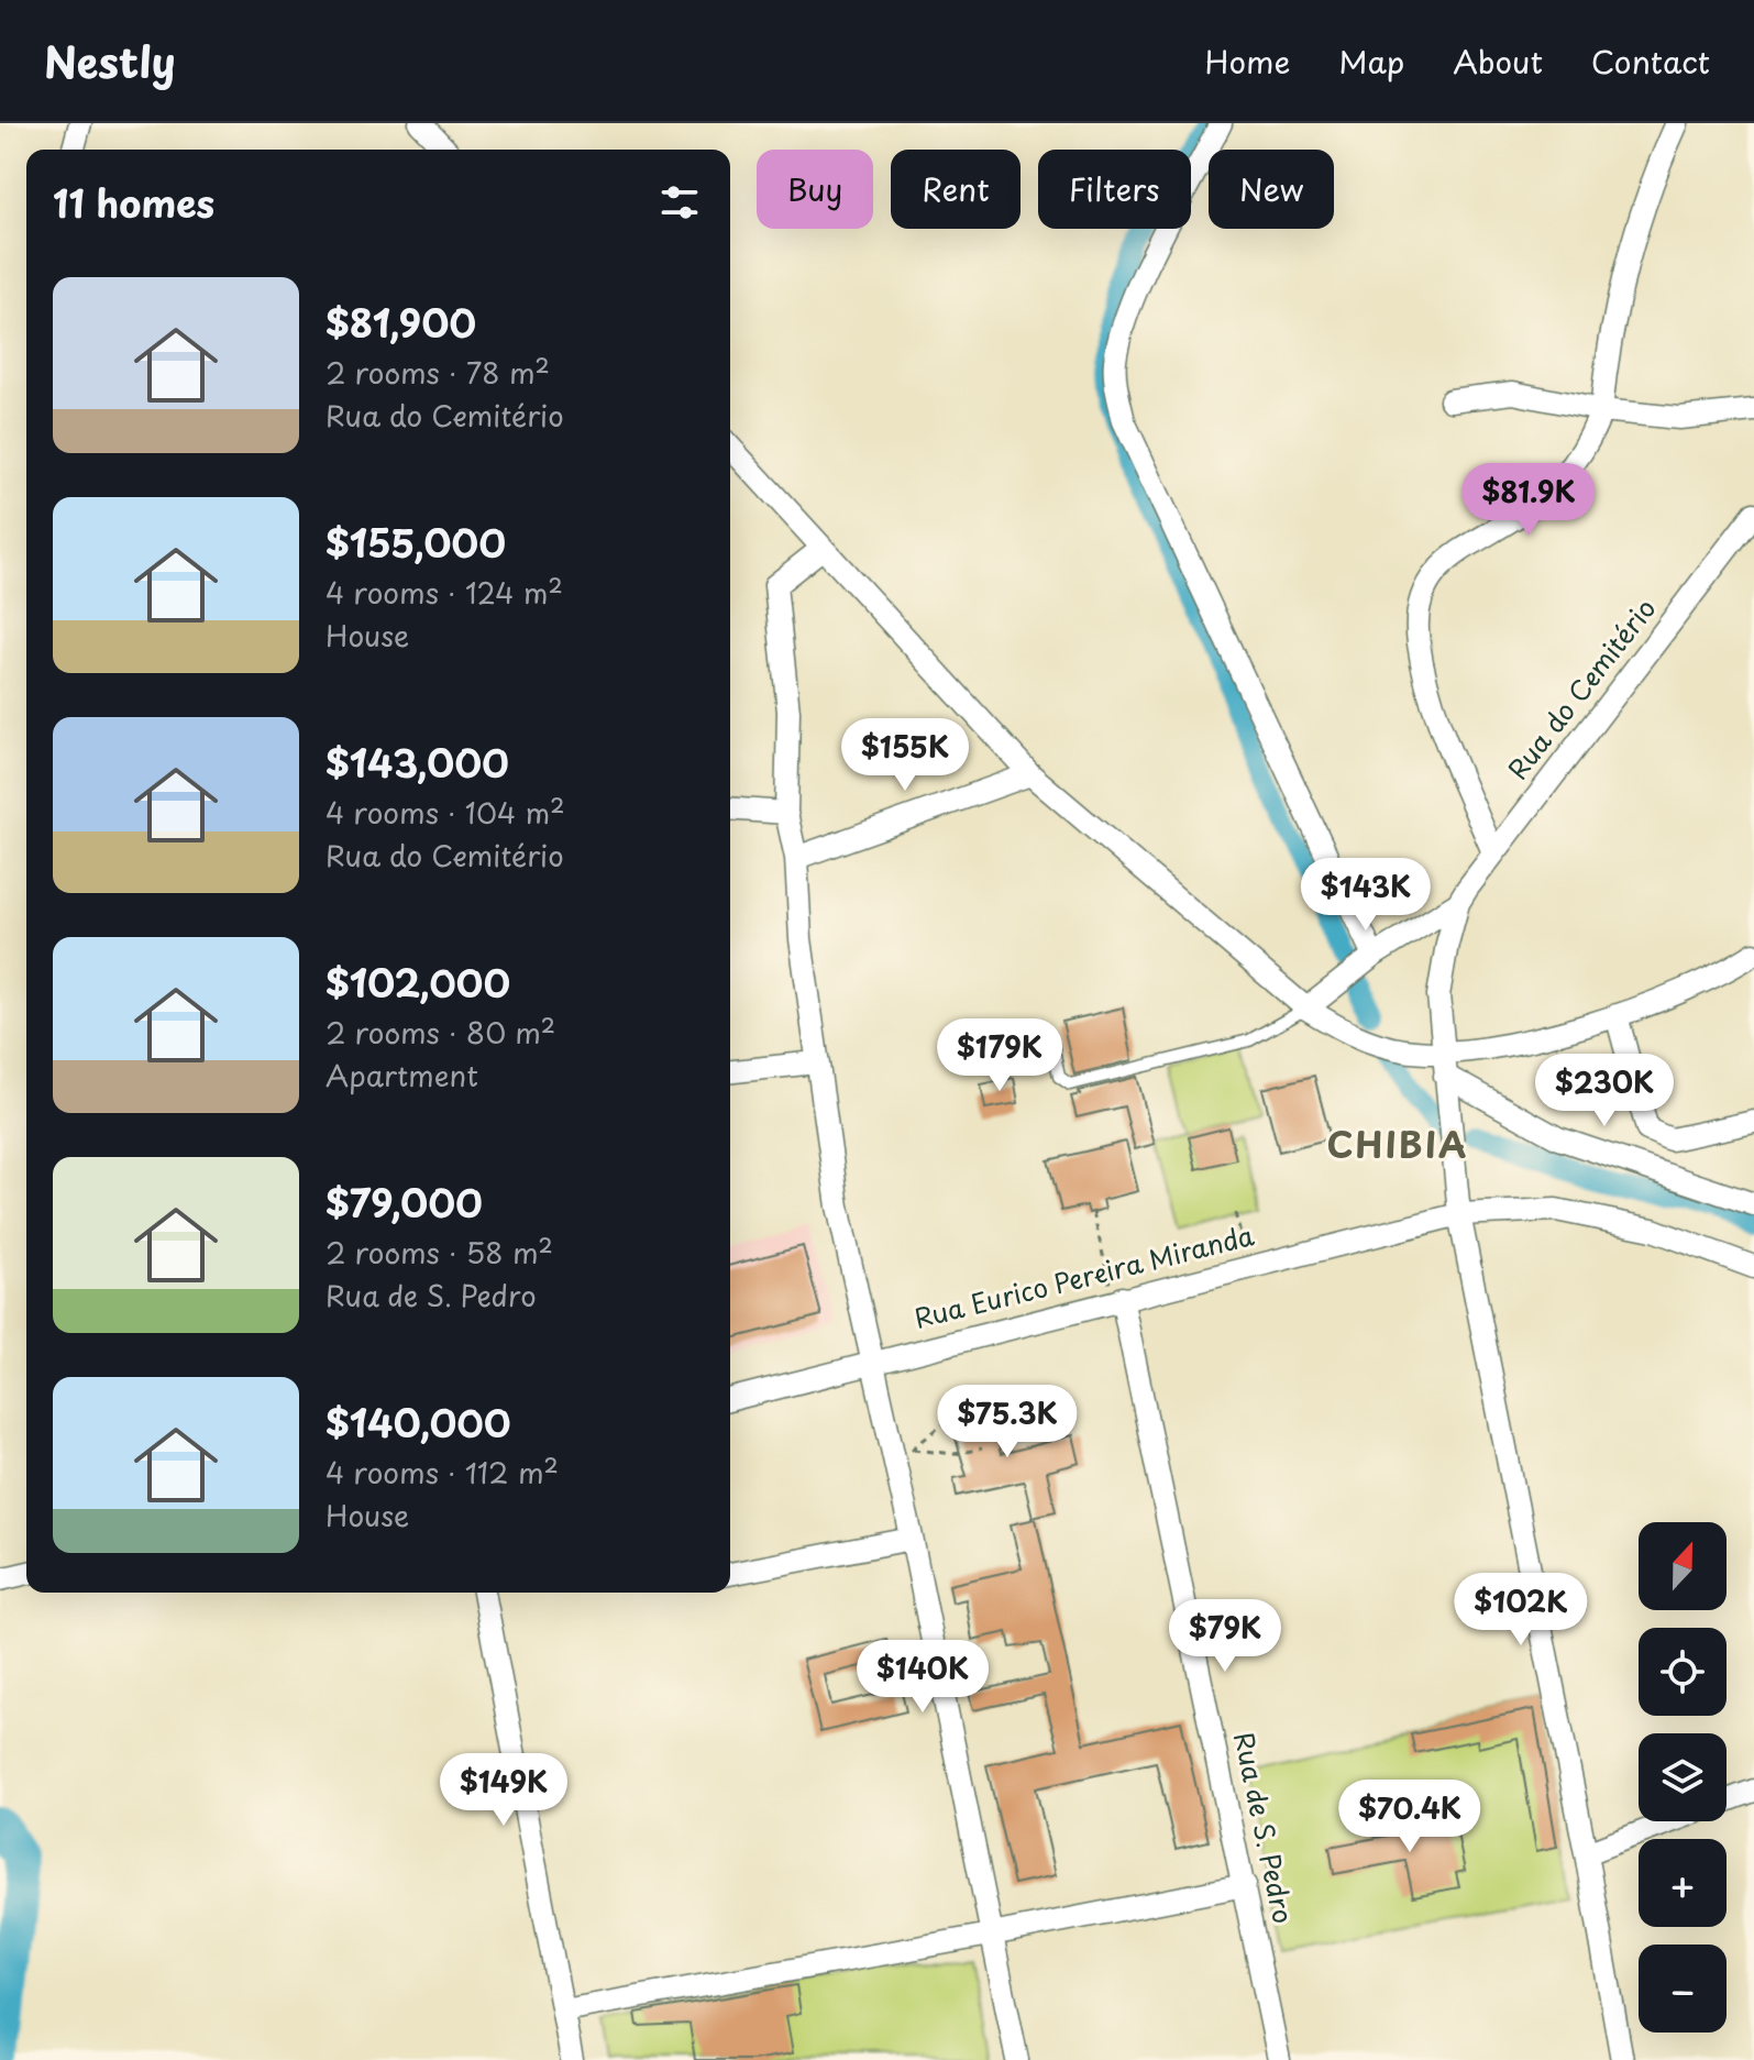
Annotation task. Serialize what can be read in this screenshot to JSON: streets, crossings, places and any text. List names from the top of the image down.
{
  "streets": {
    "street": ["Rua do Cemitério", "Rua Eurico Pereira Miranda", "Rua de S. Pedro"]
  },
  "crossings": [
    ["Rua Eurico Pereira Miranda", "Rua de S. Pedro"]
  ],
  "districts": ["CHIBIA"],
  "north": "top",
  "page": {
    "header": "Nestly",
    "nav": [
      "Home",
      "Map",
      "About",
      "Contact"
    ],
    "chip": [
      "Buy",
      "Rent",
      "Filters",
      "New"
    ],
    "heading": "11 homes",
    "list": [
      {
        "name": "$81,900",
        "note": "2 rooms · 78 m² · Rua do Cemitério"
      },
      {
        "name": "$155,000",
        "note": "4 rooms · 124 m² · House"
      },
      {
        "name": "$143,000",
        "note": "4 rooms · 104 m² · Rua do Cemitério"
      },
      {
        "name": "$102,000",
        "note": "2 rooms · 80 m² · Apartment"
      },
      {
        "name": "$79,000",
        "note": "2 rooms · 58 m² · Rua de S. Pedro"
      },
      {
        "name": "$140,000",
        "note": "4 rooms · 112 m² · House"
      }
    ],
    "price": [
      "$81.9K",
      "$155K",
      "$143K",
      "$179K",
      "$230K",
      "$75.3K",
      "$102K",
      "$79K",
      "$140K",
      "$149K",
      "$70.4K"
    ],
    "map_buttons": ["+", "−"]
  }
}
